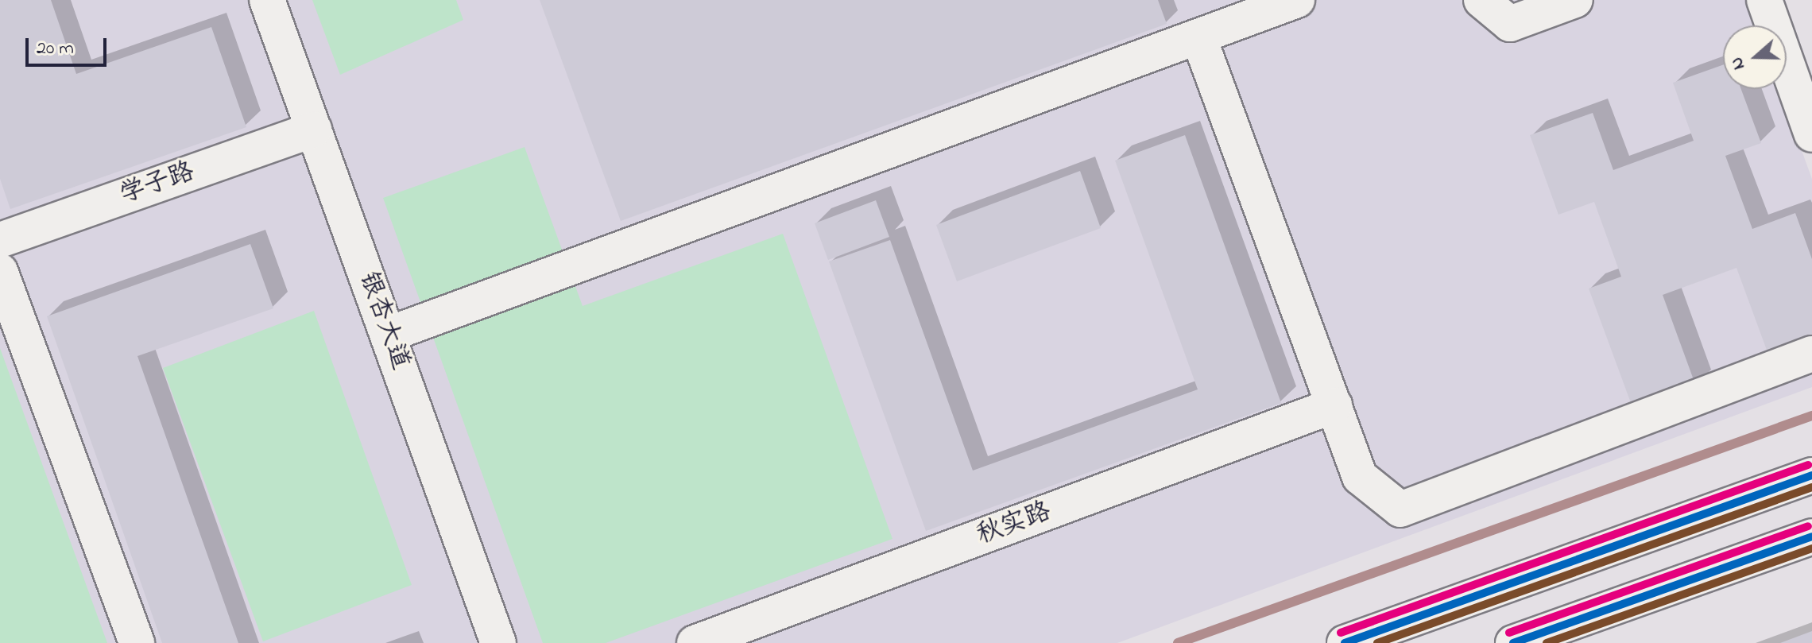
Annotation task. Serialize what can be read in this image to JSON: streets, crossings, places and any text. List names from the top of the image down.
{
  "streets": {
    "street": ["学子路", "银杏大道", "秋实路"]
  },
  "crossings": [
    ["学子路", "银杏大道"]
  ],
  "scale_bar": "20 m",
  "north": "left"
}
